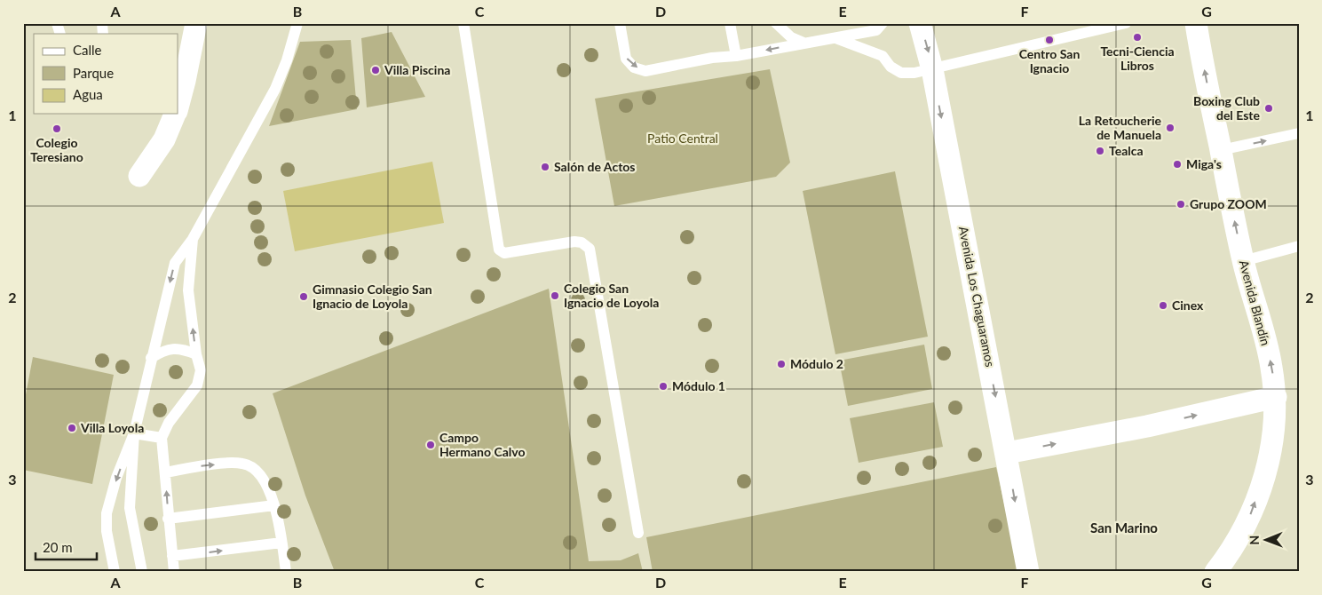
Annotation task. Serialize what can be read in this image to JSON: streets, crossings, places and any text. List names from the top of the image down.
{
  "streets": {
    "street": ["Avenida Los Chaguaramos", "Avenida Blandín"]
  },
  "one_way": ["Avenida Los Chaguaramos", "Avenida Blandín"],
  "districts": ["San Marino"],
  "parks": ["Patio Central"],
  "places": [
    "Tecni-Ciencia Libros",
    "Centro San Ignacio",
    "Villa Piscina",
    "Boxing Club del Este",
    "La Retoucherie de Manuela",
    "Colegio Teresiano",
    "Tealca",
    "Miga's",
    "Salón de Actos",
    "Grupo ZOOM",
    "Colegio San Ignacio de Loyola",
    "Gimnasio Colegio San Ignacio de Loyola",
    "Cinex",
    "Módulo 2",
    "Módulo 1",
    "Villa Loyola",
    "Campo Hermano Calvo"
  ],
  "legend": ["Calle", "Parque", "Agua"],
  "scale_bar": "20 m",
  "north": "left",
  "grid": {
    "columns": [
      "A",
      "B",
      "C",
      "D",
      "E",
      "F",
      "G"
    ],
    "rows": ["1", "2", "3"]
  }
}
